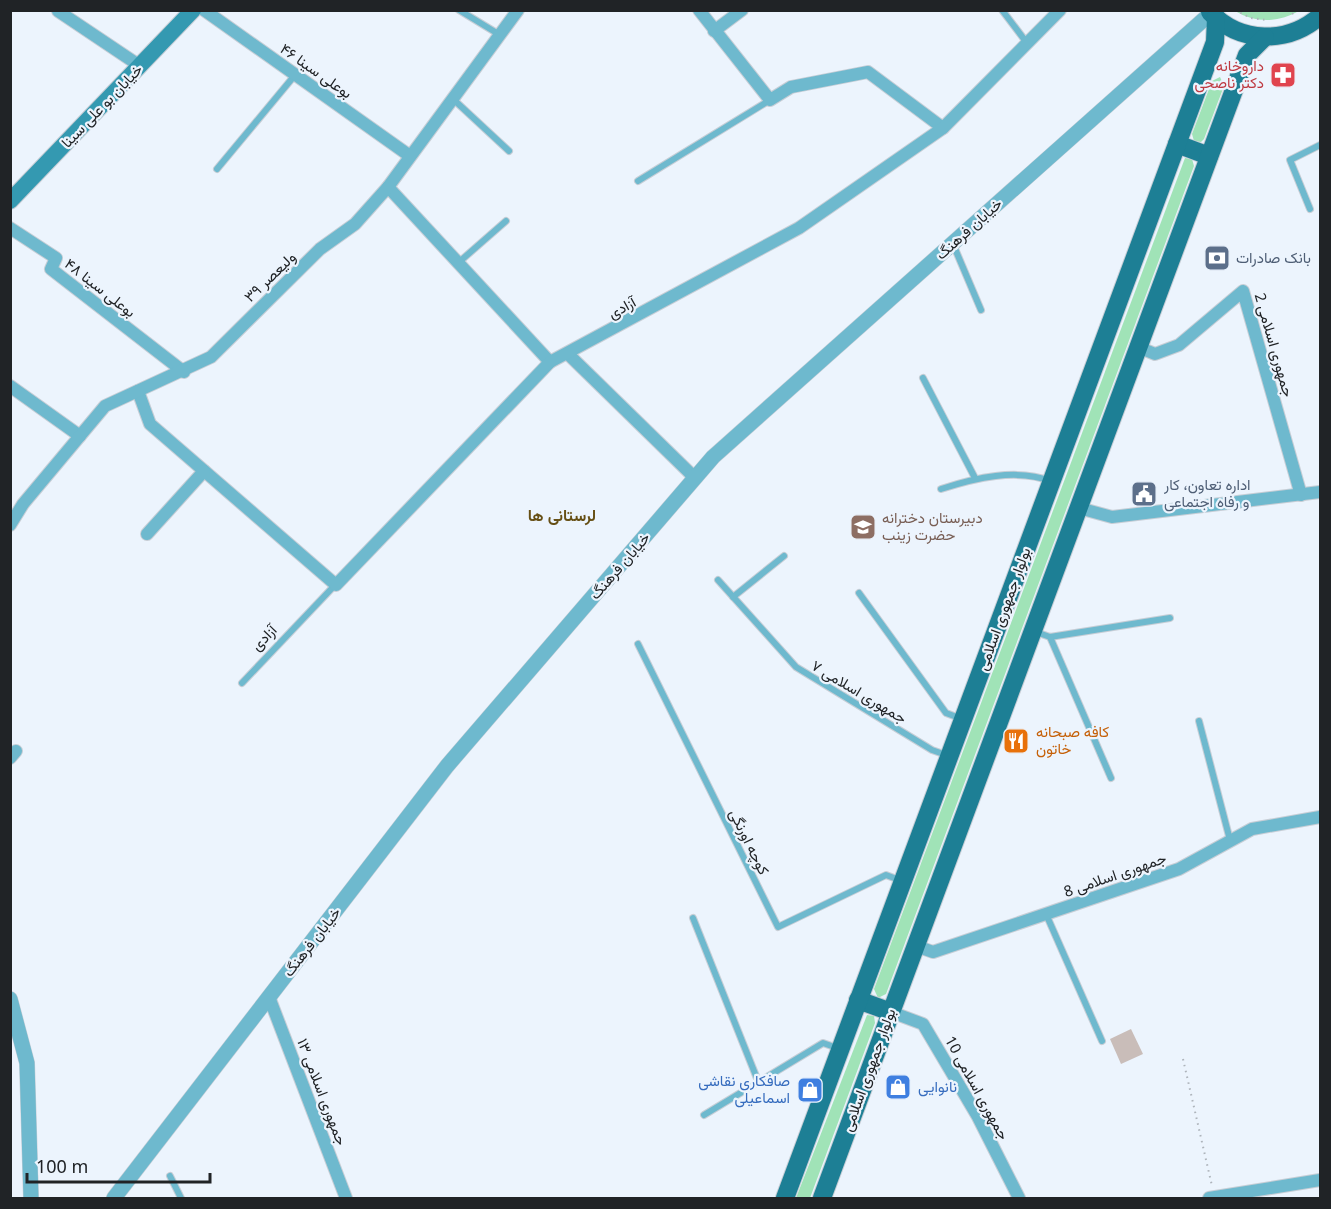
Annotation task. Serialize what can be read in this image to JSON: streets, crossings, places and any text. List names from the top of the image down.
{
  "streets": {
    "main road": ["خیابان بو علی سینا", "بولوار جمهوری اسلامی"],
    "street": [
      "بوعلی سینا ۴۶",
      "خیابان فرهنگ",
      "ولیعصر ۳۹",
      "بوعلی سینا ۴۸",
      "آزادی",
      "جمهوری اسلامی 2",
      "جمهوری اسلامی 8",
      "جمهوری اسلامی 10",
      "جمهوری اسلامی ۱۳"
    ],
    "lane": ["جمهوری اسلامی ۷", "کوچه اورنگی"]
  },
  "crossings": [
    ["بوعلی سینا ۴۶", "ولیعصر ۳۹"],
    ["خیابان فرهنگ", "بولوار جمهوری اسلامی"],
    ["خیابان فرهنگ", "جمهوری اسلامی ۱۳"],
    ["ولیعصر ۳۹", "بوعلی سینا ۴۸"],
    ["جمهوری اسلامی 2", "بولوار جمهوری اسلامی"],
    ["بولوار جمهوری اسلامی", "جمهوری اسلامی ۷"],
    ["بولوار جمهوری اسلامی", "کوچه اورنگی"],
    ["بولوار جمهوری اسلامی", "جمهوری اسلامی 8"],
    ["بولوار جمهوری اسلامی", "جمهوری اسلامی 10"]
  ],
  "districts": ["لرستانی ها"],
  "places": {
    "pharmacy": ["داروخانه دکتر ناصحی"],
    "bank": ["بانک صادرات"],
    "public building": ["اداره تعاون، کار و رفاه اجتماعی"],
    "school or university": ["دبیرستان دخترانه حضرت زینب"],
    "restaurant": ["کافه صبحانه خاتون"],
    "shop": ["نانوایی", "صافکاری نقاشی اسماعیلی"]
  },
  "scale_bar": "100 m"
}
